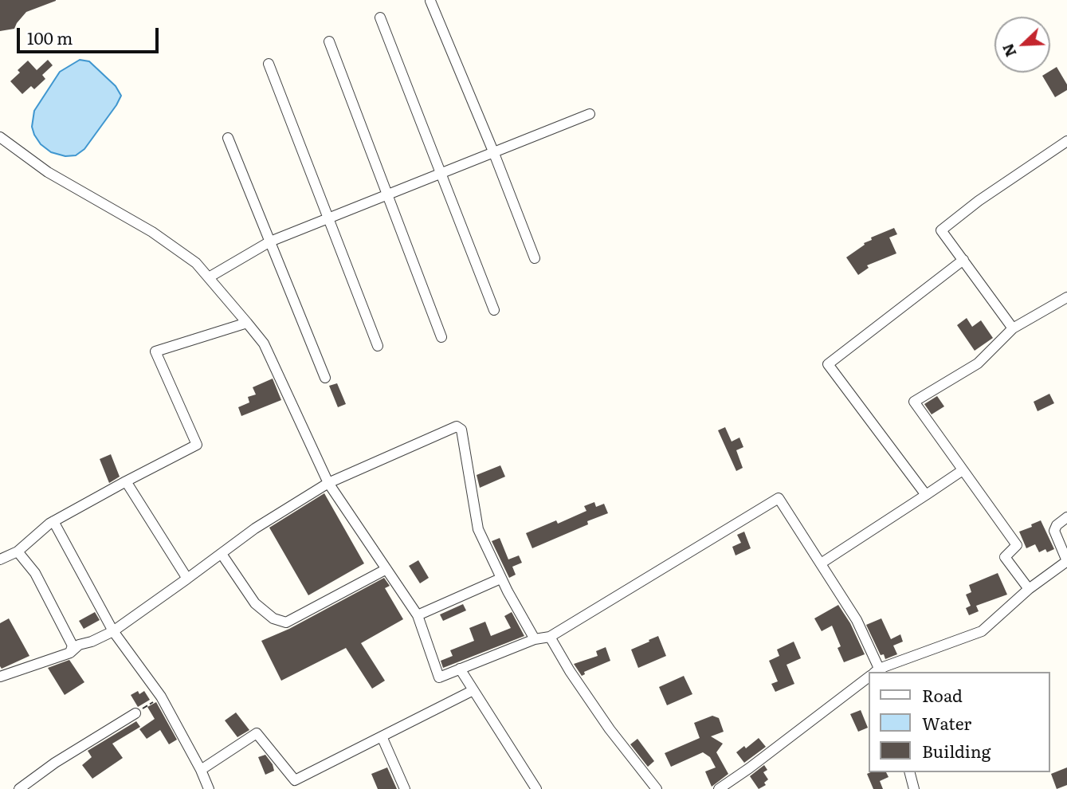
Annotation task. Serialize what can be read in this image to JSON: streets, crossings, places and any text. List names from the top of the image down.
{
  "legend": ["Road", "Water", "Building"],
  "scale_bar": "100 m",
  "north": "bottom left"
}
